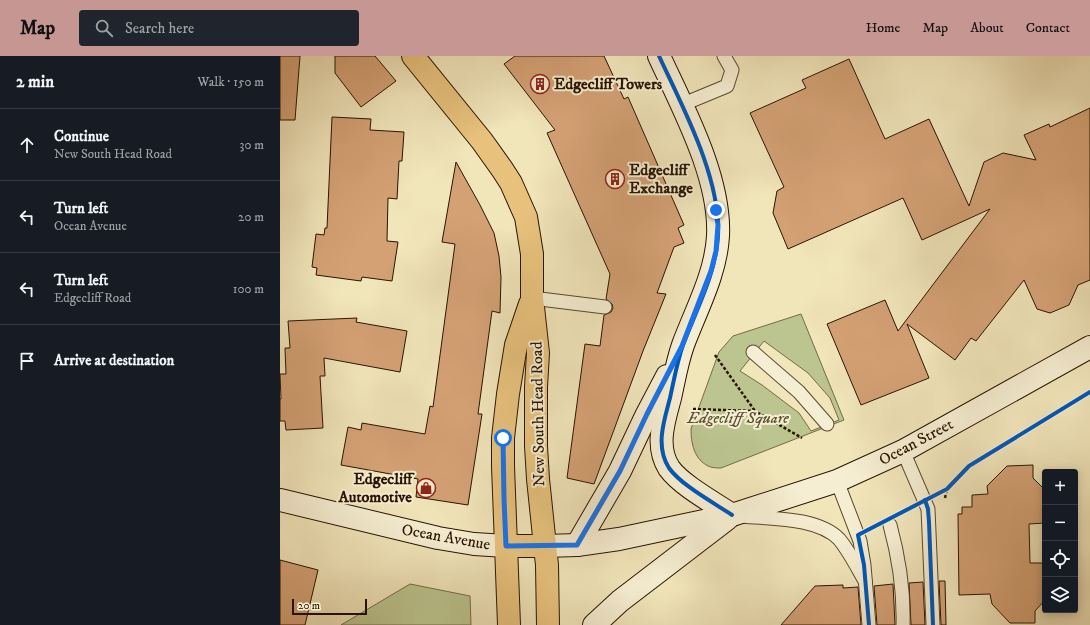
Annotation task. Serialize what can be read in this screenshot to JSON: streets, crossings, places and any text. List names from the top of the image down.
{
  "streets": {
    "main road": ["New South Head Road", "Ocean Avenue"],
    "street": ["Ocean Street"]
  },
  "crossings": [
    ["New South Head Road", "Ocean Avenue"],
    ["Ocean Street", "Ocean Avenue"]
  ],
  "parks": ["Edgecliff Square"],
  "places": {
    "building": ["Edgecliff Towers", "Edgecliff Exchange"],
    "shop": ["Edgecliff Automotive"]
  },
  "scale_bar": "20 m",
  "page": {
    "header": "Map",
    "search": "Search here",
    "nav": [
      "Home",
      "Map",
      "About",
      "Contact"
    ],
    "heading": ["2 min", "Walk · 150 m"],
    "list": [
      ["Continue", "New South Head Road", "30 m"],
      ["Turn left", "Ocean Avenue", "20 m"],
      ["Turn left", "Edgecliff Road", "100 m"],
      "Arrive at destination"
    ],
    "map_buttons": ["+", "−"],
    "scale": "20 m"
  }
}
